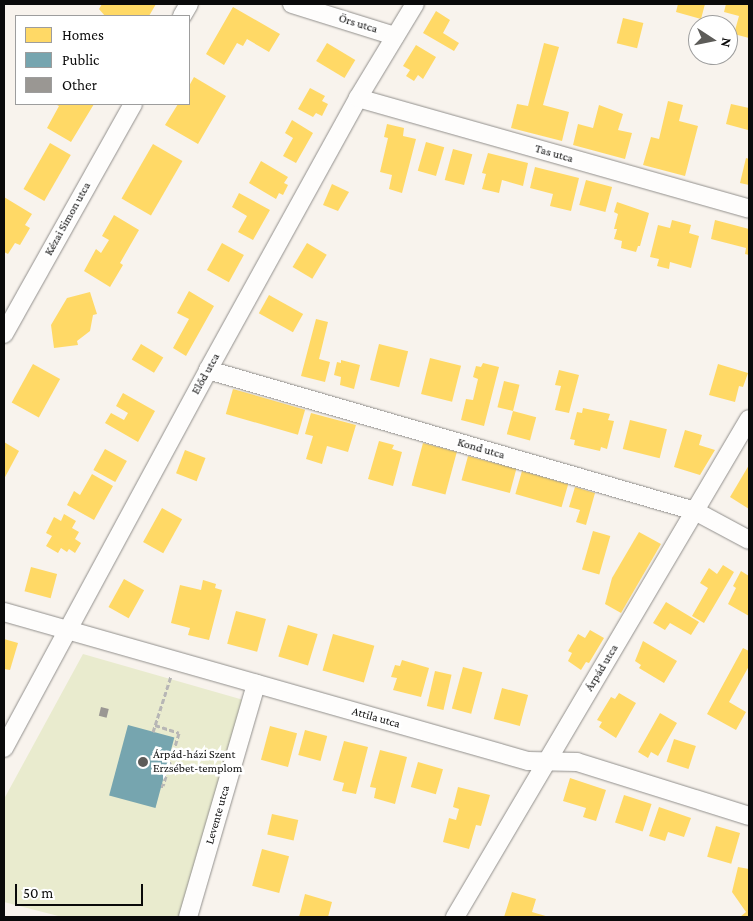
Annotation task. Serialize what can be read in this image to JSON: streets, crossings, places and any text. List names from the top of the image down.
{
  "streets": {
    "street": [
      "Örs utca",
      "Tas utca",
      "Kézai Simon utca",
      "Előd utca",
      "Kond utca",
      "Árpád utca",
      "Attila utca",
      "Levente utca"
    ]
  },
  "crossings": [
    ["Örs utca", "Előd utca"],
    ["Tas utca", "Előd utca"],
    ["Előd utca", "Kond utca"],
    ["Előd utca", "Attila utca"],
    ["Kond utca", "Árpád utca"],
    ["Árpád utca", "Attila utca"],
    ["Attila utca", "Levente utca"]
  ],
  "places": ["Árpád-házi Szent Erzsébet-templom"],
  "legend": ["Homes", "Public", "Other"],
  "scale_bar": "50 m",
  "north": "right"
}
